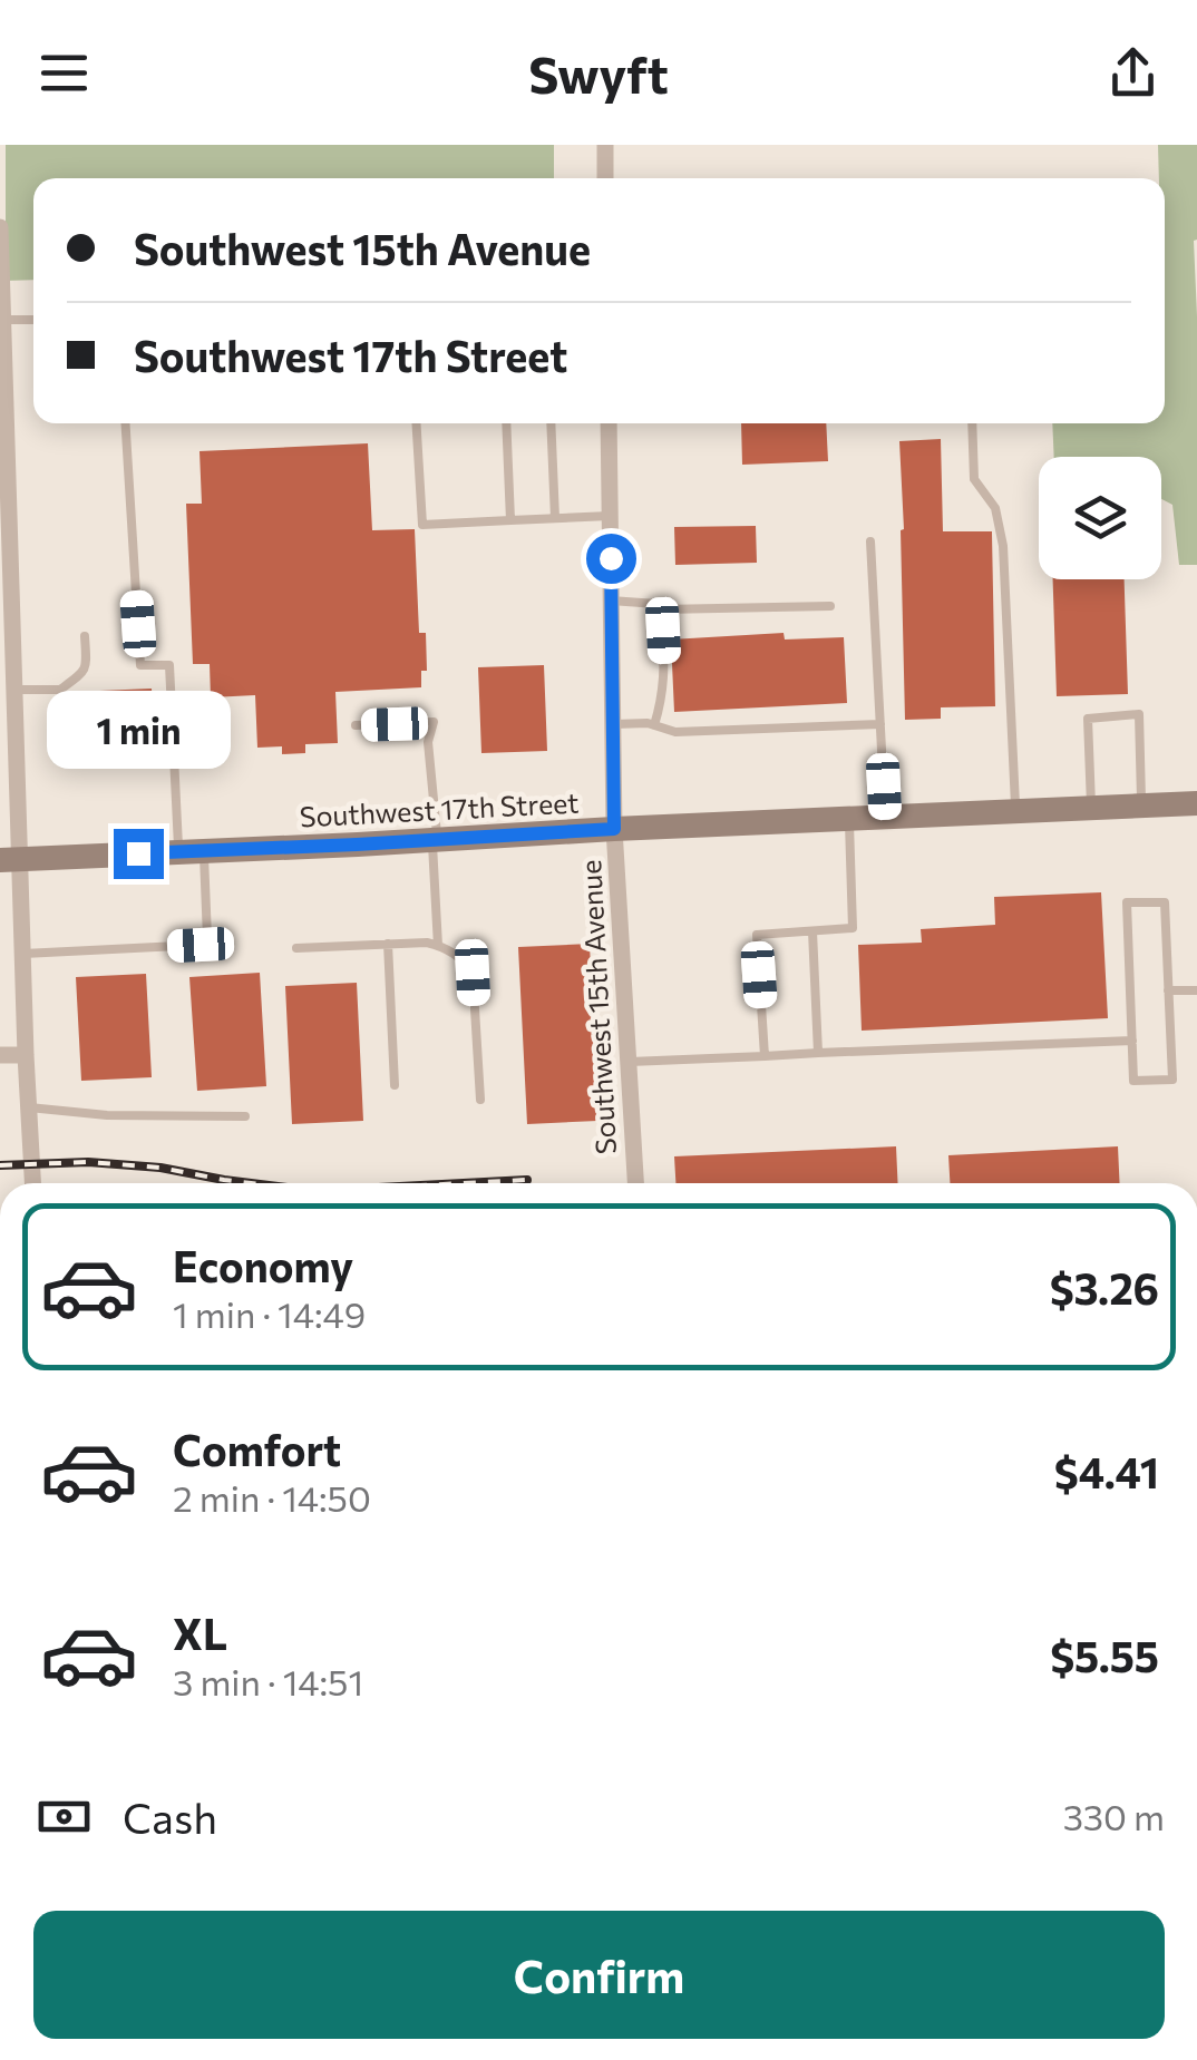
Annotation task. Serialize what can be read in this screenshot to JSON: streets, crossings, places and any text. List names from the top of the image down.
{
  "streets": {
    "main road": ["Southwest 17th Street"],
    "street": ["Southwest 15th Avenue"]
  },
  "crossings": [
    ["Southwest 17th Street", "Southwest 15th Avenue"]
  ],
  "page": {
    "header": "Swyft",
    "banner": ["Southwest 15th Avenue", "Southwest 17th Street"],
    "bubble": "1 min",
    "list": [
      {
        "name": "Economy",
        "note": "1 min · 14:49",
        "value": "$3.26"
      },
      {
        "name": "Comfort",
        "note": "2 min · 14:50",
        "value": "$4.41"
      },
      {
        "name": "XL",
        "note": "3 min · 14:51",
        "value": "$5.55"
      }
    ],
    "pay": ["Cash", "330 m"],
    "buttons": "Confirm"
  }
}
